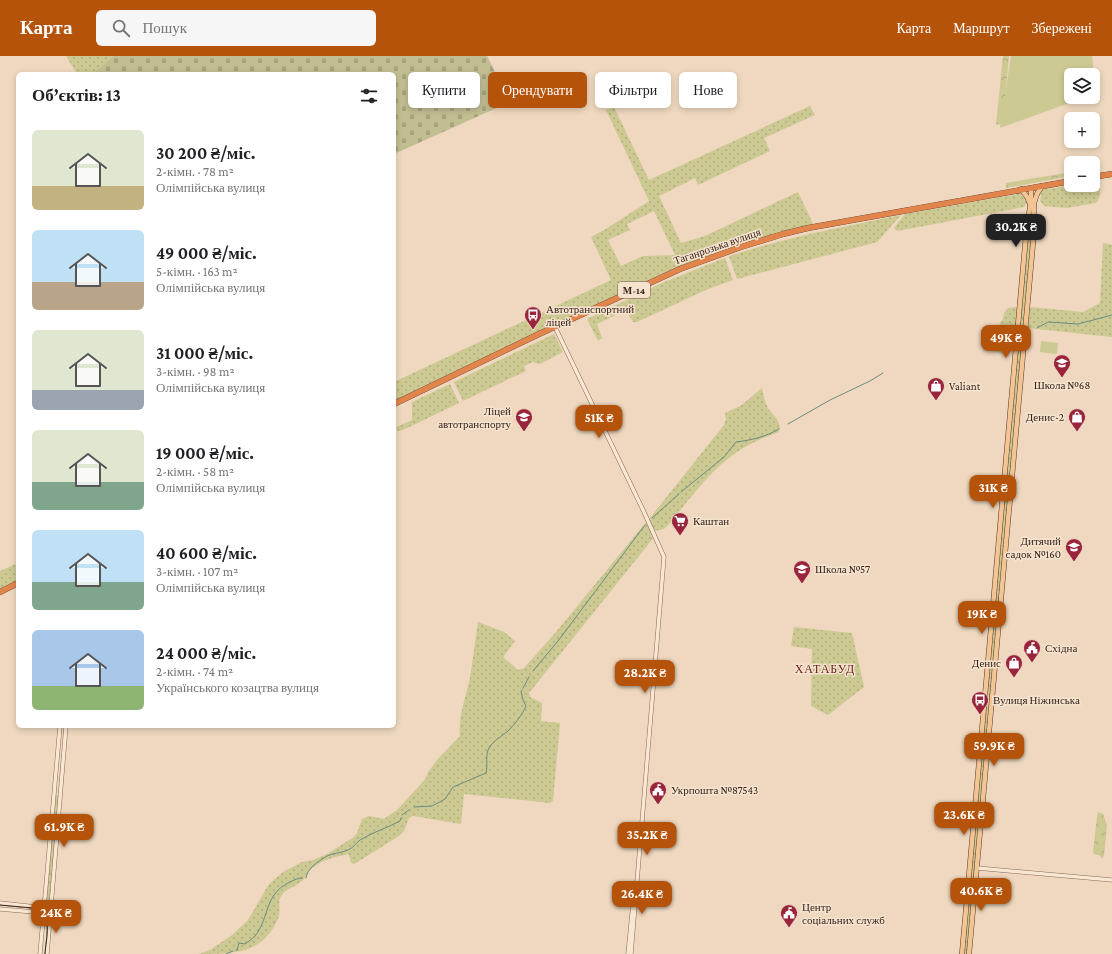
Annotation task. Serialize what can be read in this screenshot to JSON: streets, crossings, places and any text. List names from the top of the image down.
{
  "streets": {
    "highway": ["Таганрозька вулиця", "М-14"]
  },
  "districts": ["ХАТАБУД"],
  "places": {
    "bus stop": ["Автотранспортний ліцей", "Вулиця Ніжинська"],
    "school or university": [
      "Школа №68",
      "Ліцей автотранспорту",
      "Дитячий садок №160",
      "Школа №57"
    ],
    "shop": ["Valiant", "Денис-2", "Денис"],
    "supermarket": ["Каштан"],
    "public building": ["Східна", "Укрпошта №87543", "Центр соціальних служб"]
  },
  "page": {
    "header": "Карта",
    "search": "Пошук",
    "nav": ["Карта", "Маршрут", "Збережені"],
    "map_buttons": ["+", "−"],
    "chip": [
      "Купити",
      "Орендувати",
      "Фільтри",
      "Нове"
    ],
    "heading": "Об’єктів: 13",
    "list": [
      {
        "name": "30 200 ₴/міс.",
        "note": "2-кімн. · 78 m² · Олімпійська вулиця"
      },
      {
        "name": "49 000 ₴/міс.",
        "note": "5-кімн. · 163 m² · Олімпійська вулиця"
      },
      {
        "name": "31 000 ₴/міс.",
        "note": "3-кімн. · 98 m² · Олімпійська вулиця"
      },
      {
        "name": "19 000 ₴/міс.",
        "note": "2-кімн. · 58 m² · Олімпійська вулиця"
      },
      {
        "name": "40 600 ₴/міс.",
        "note": "3-кімн. · 107 m² · Олімпійська вулиця"
      },
      {
        "name": "24 000 ₴/міс.",
        "note": "2-кімн. · 74 m² · Українського козацтва вулиця"
      }
    ],
    "price": [
      "30.2K ₴",
      "49K ₴",
      "51K ₴",
      "31K ₴",
      "19K ₴",
      "28.2K ₴",
      "59.9K ₴",
      "23.6K ₴",
      "61.9K ₴",
      "35.2K ₴",
      "40.6K ₴",
      "26.4K ₴",
      "24K ₴"
    ]
  }
}
